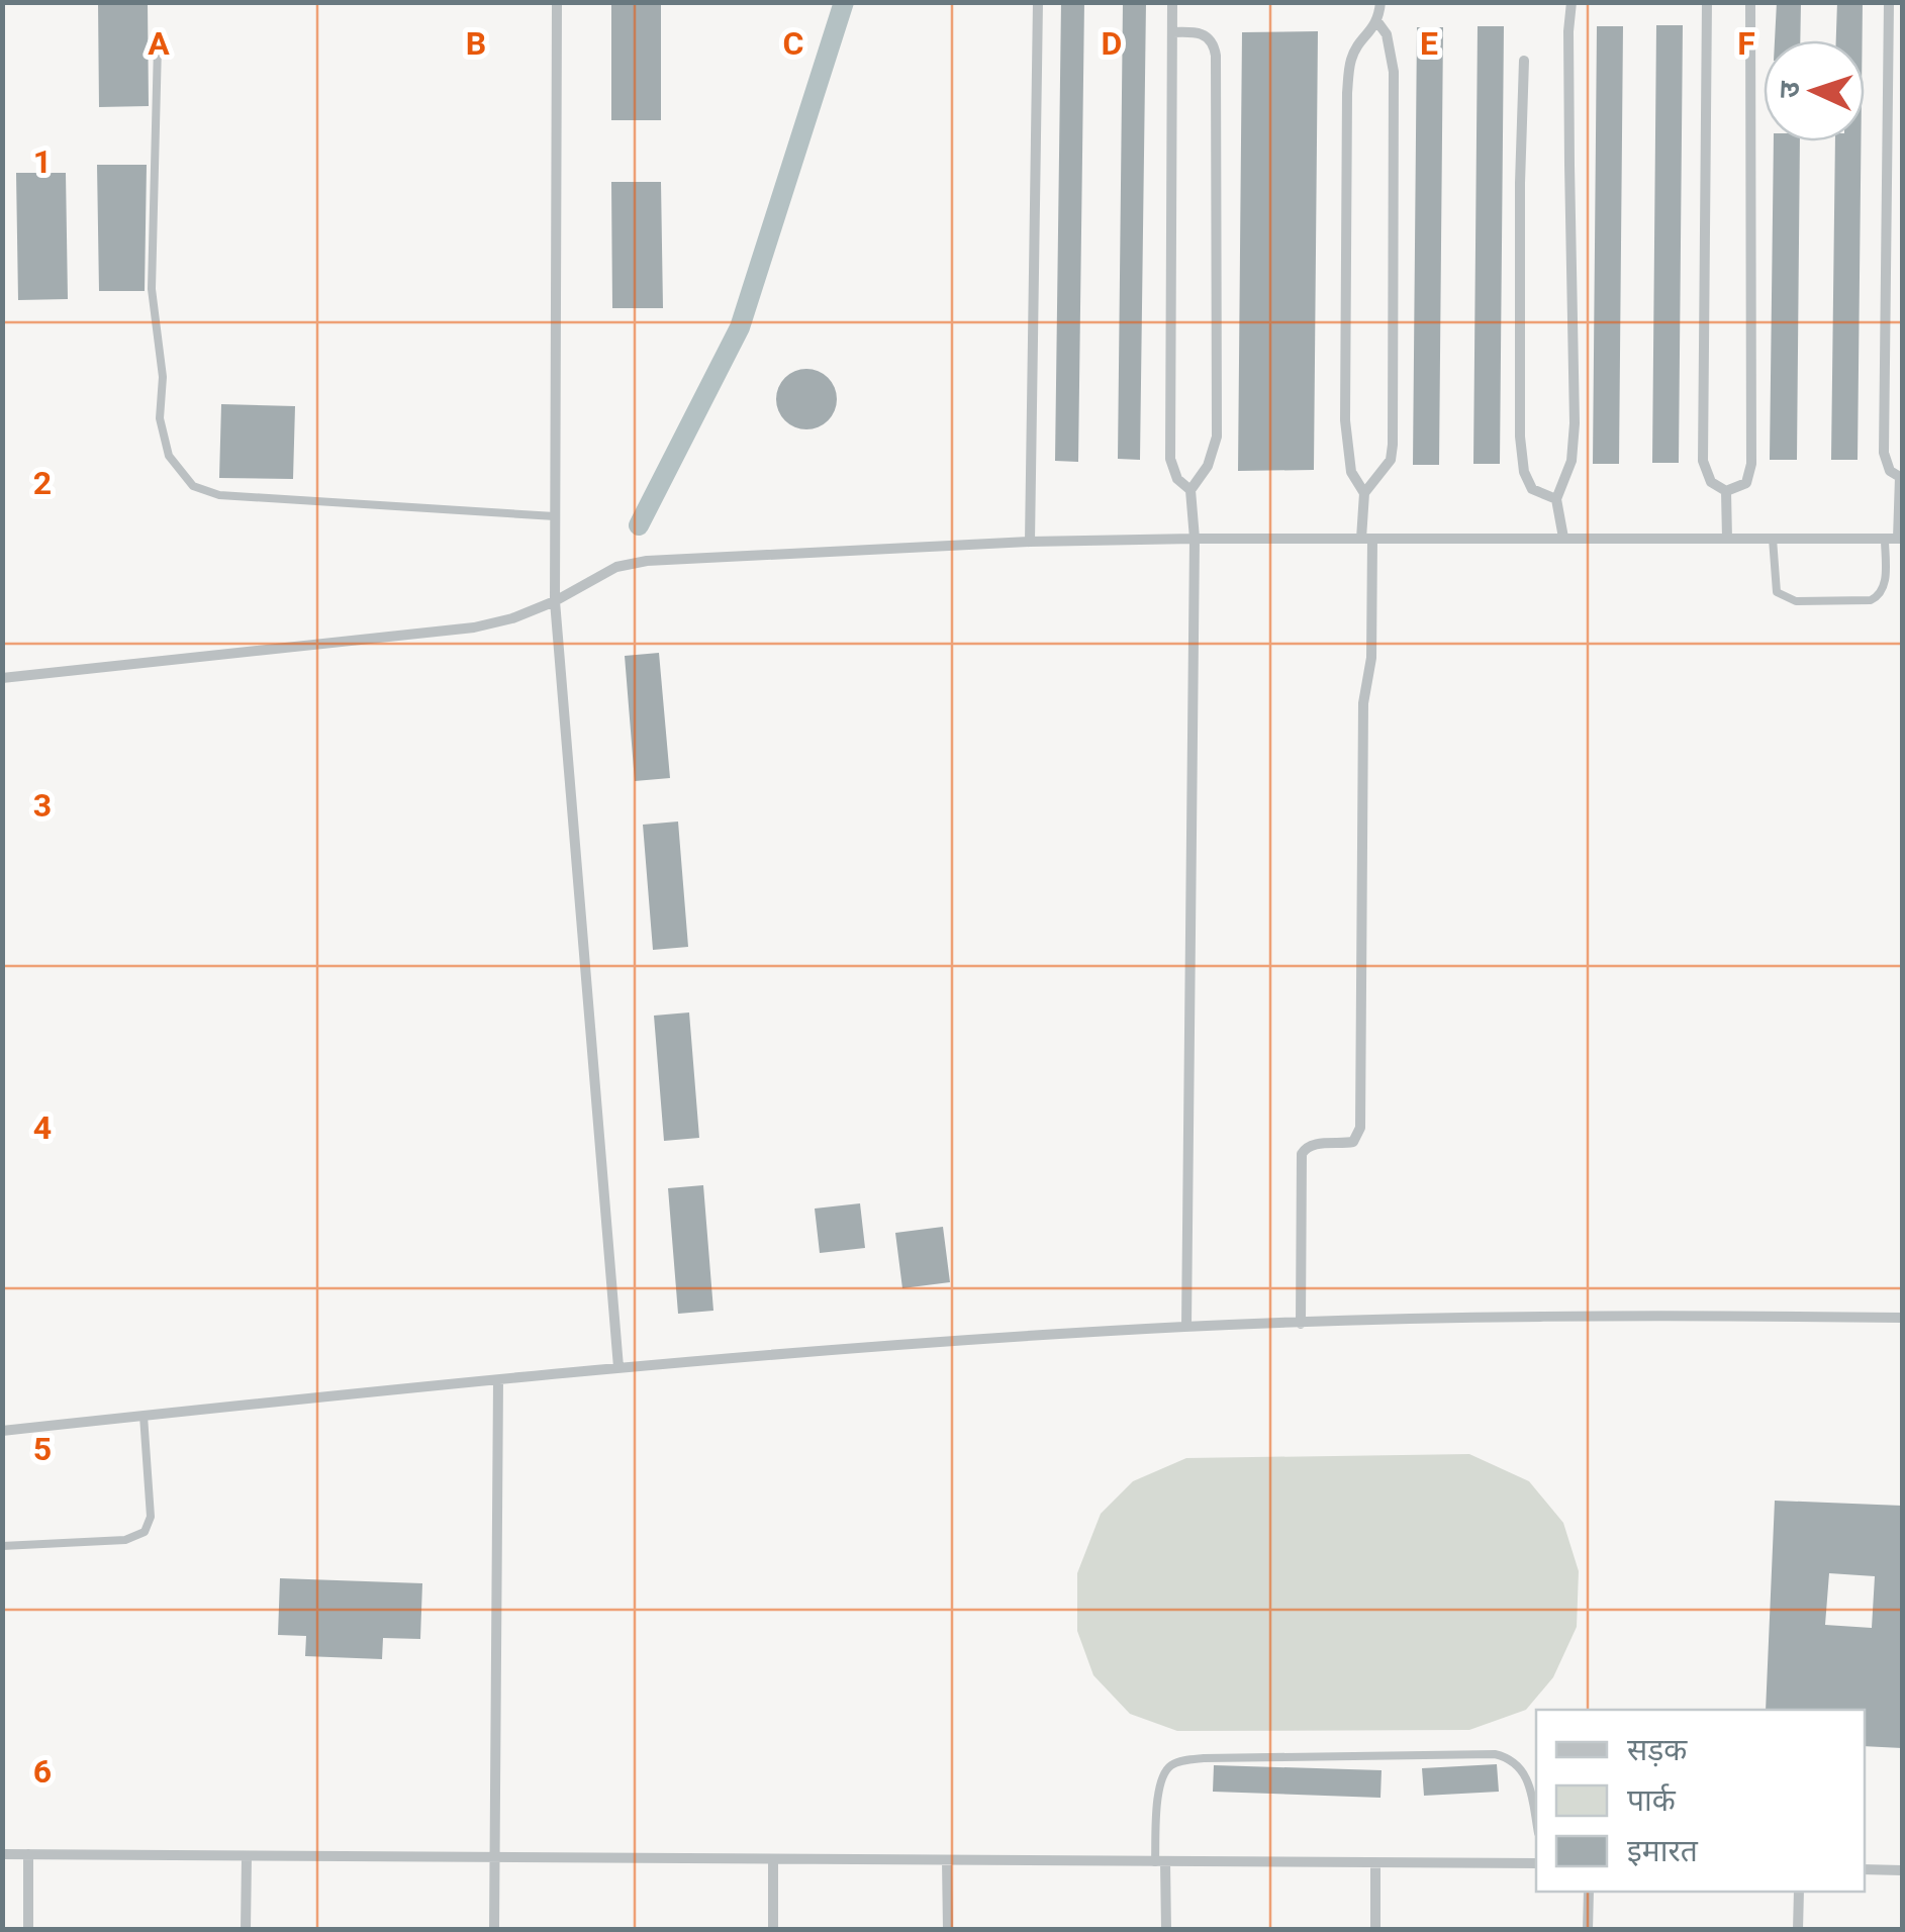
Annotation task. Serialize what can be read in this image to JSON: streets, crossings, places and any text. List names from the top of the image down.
{
  "legend": ["सड़क", "पार्क", "इमारत"],
  "north": "left",
  "grid": {
    "columns": [
      "A",
      "B",
      "C",
      "D",
      "E",
      "F"
    ],
    "rows": [
      "1",
      "2",
      "3",
      "4",
      "5",
      "6"
    ]
  }
}
